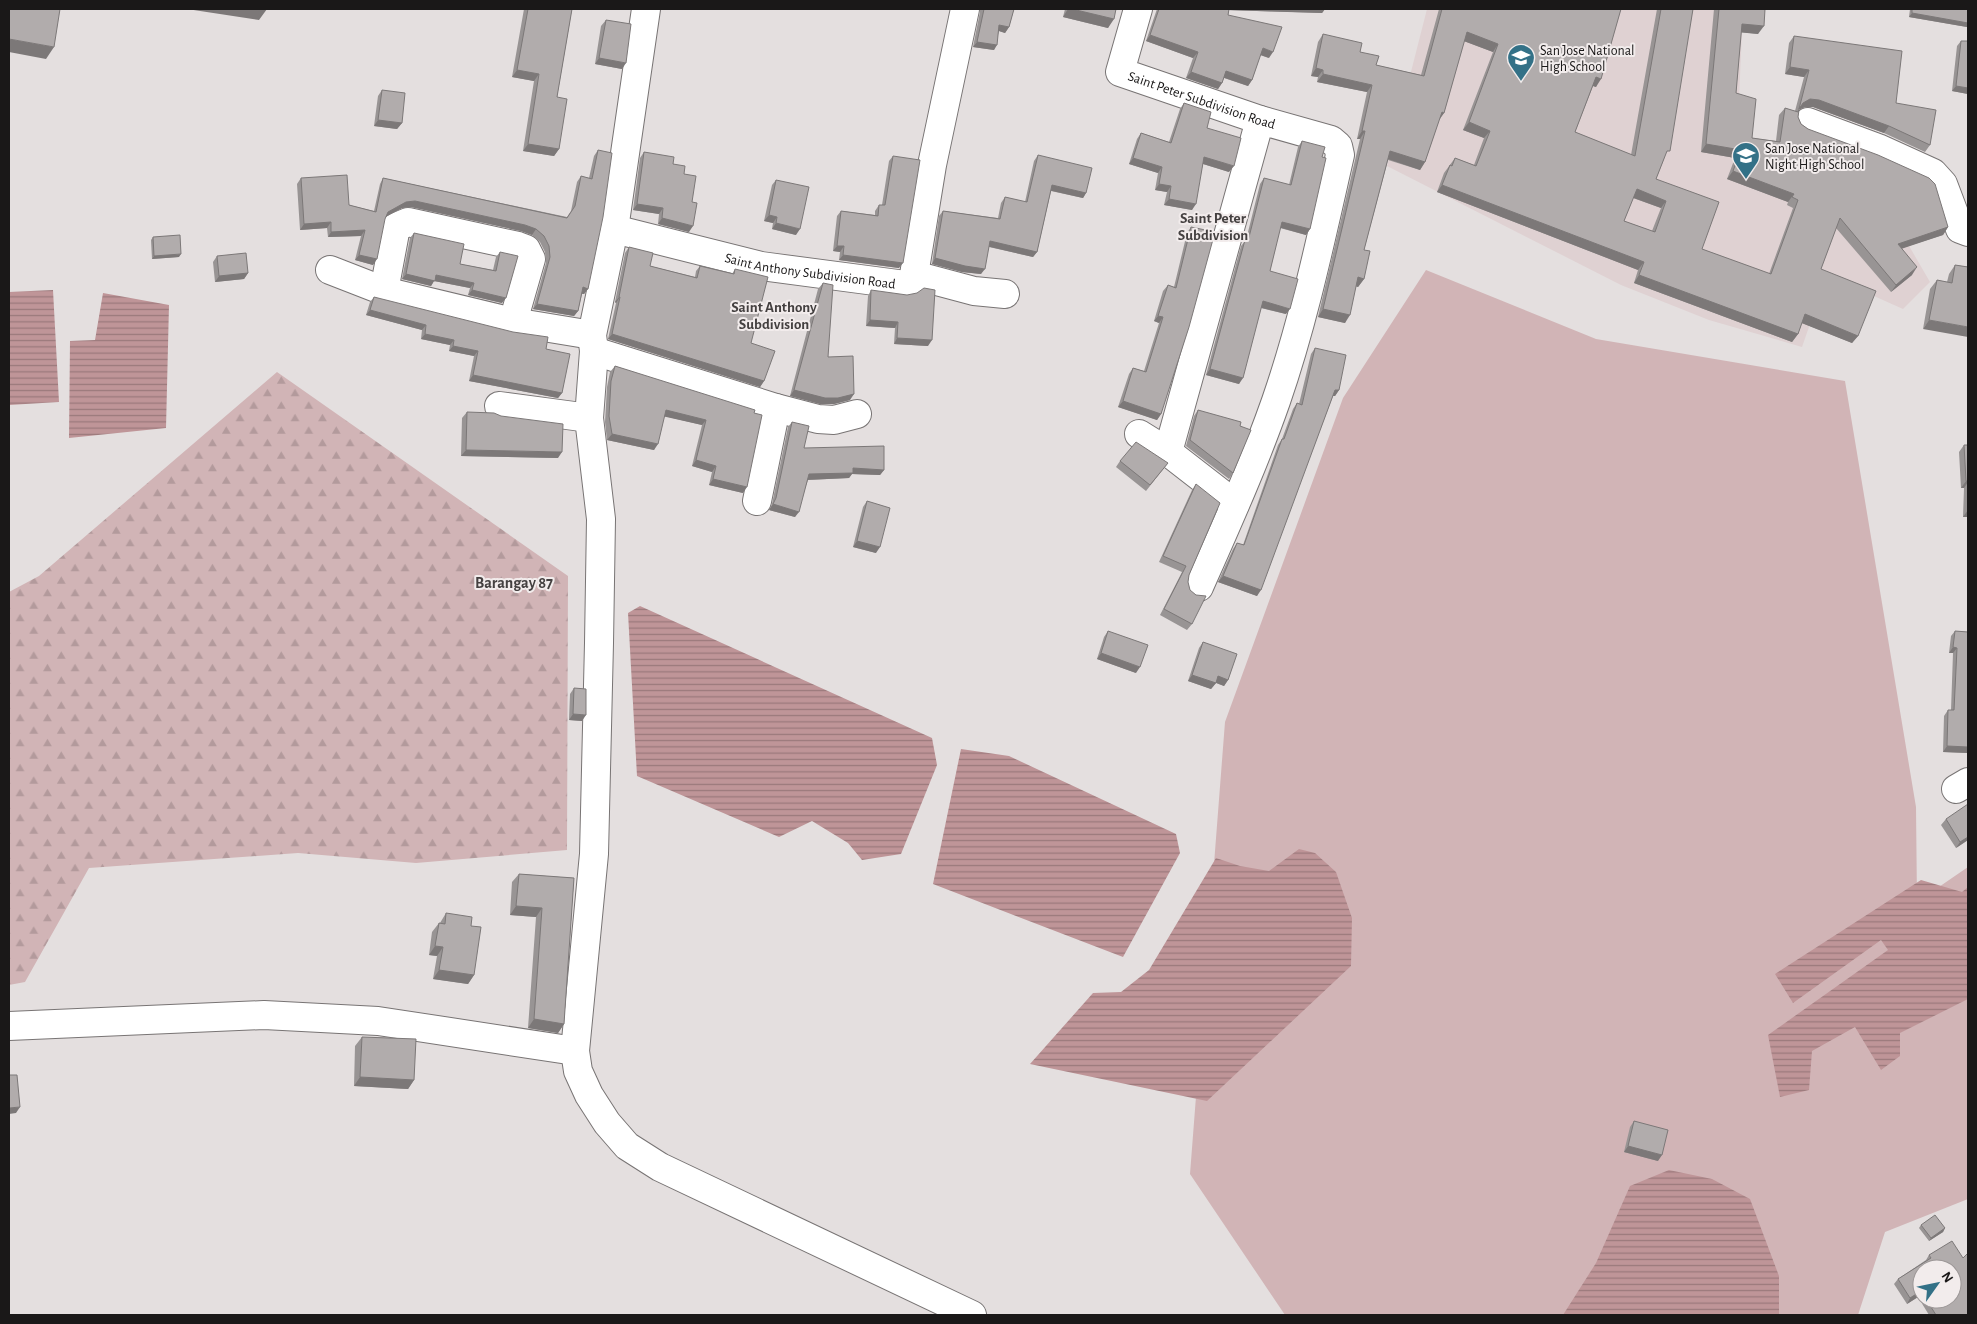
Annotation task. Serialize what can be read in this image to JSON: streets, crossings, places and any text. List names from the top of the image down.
{
  "streets": {
    "street": ["Saint Peter Subdivision Road", "Saint Anthony Subdivision Road"]
  },
  "districts": ["Saint Peter Subdivision", "Saint Anthony Subdivision", "Barangay 87"],
  "places": {
    "school or university": ["San Jose National High School", "San Jose National Night High School"]
  },
  "north": "top right"
}
